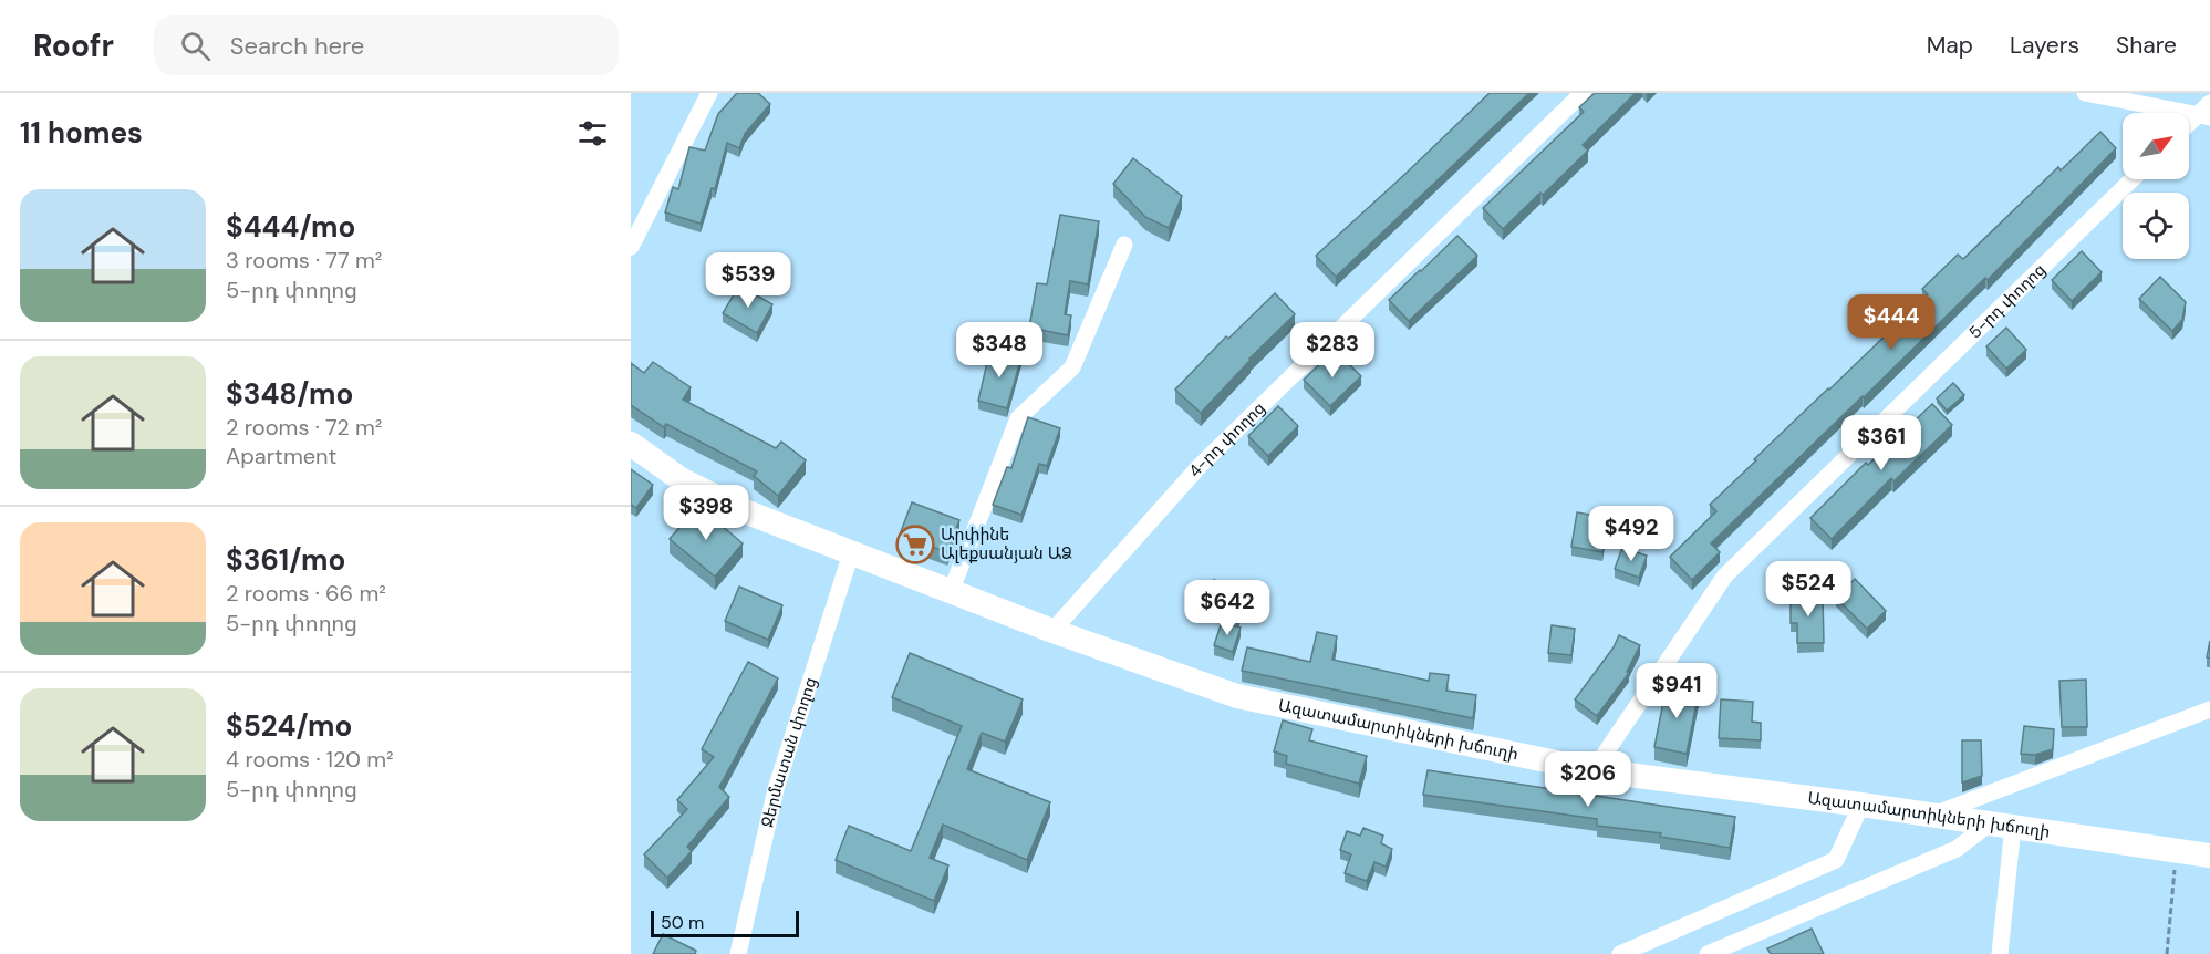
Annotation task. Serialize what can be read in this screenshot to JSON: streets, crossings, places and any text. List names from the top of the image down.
{
  "streets": {
    "main road": ["Ազատամարտիկների խճուղի"],
    "street": ["5-րդ փողոց", "4-րդ փողոց", "Ջերմատան փողոց"]
  },
  "crossings": [
    ["5-րդ փողոց", "Ազատամարտիկների խճուղի"],
    ["4-րդ փողոց", "Ազատամարտիկների խճուղի"],
    ["Ազատամարտիկների խճուղի", "Ջերմատան փողոց"]
  ],
  "places": {
    "supermarket": ["Արփինե Ալեքսանյան ԱՁ"]
  },
  "scale_bar": "50 m",
  "north": "top right",
  "page": {
    "header": "Roofr",
    "search": "Search here",
    "nav": ["Map", "Layers", "Share"],
    "heading": "11 homes",
    "list": [
      {
        "name": "$444/mo",
        "note": "3 rooms · 77 m² · 5-րդ փողոց"
      },
      {
        "name": "$348/mo",
        "note": "2 rooms · 72 m² · Apartment"
      },
      {
        "name": "$361/mo",
        "note": "2 rooms · 66 m² · 5-րդ փողոց"
      },
      {
        "name": "$524/mo",
        "note": "4 rooms · 120 m² · 5-րդ փողոց"
      }
    ],
    "price": [
      "$539",
      "$444",
      "$348",
      "$283",
      "$361",
      "$398",
      "$492",
      "$524",
      "$642",
      "$941",
      "$206"
    ],
    "scale": "50 m"
  }
}
